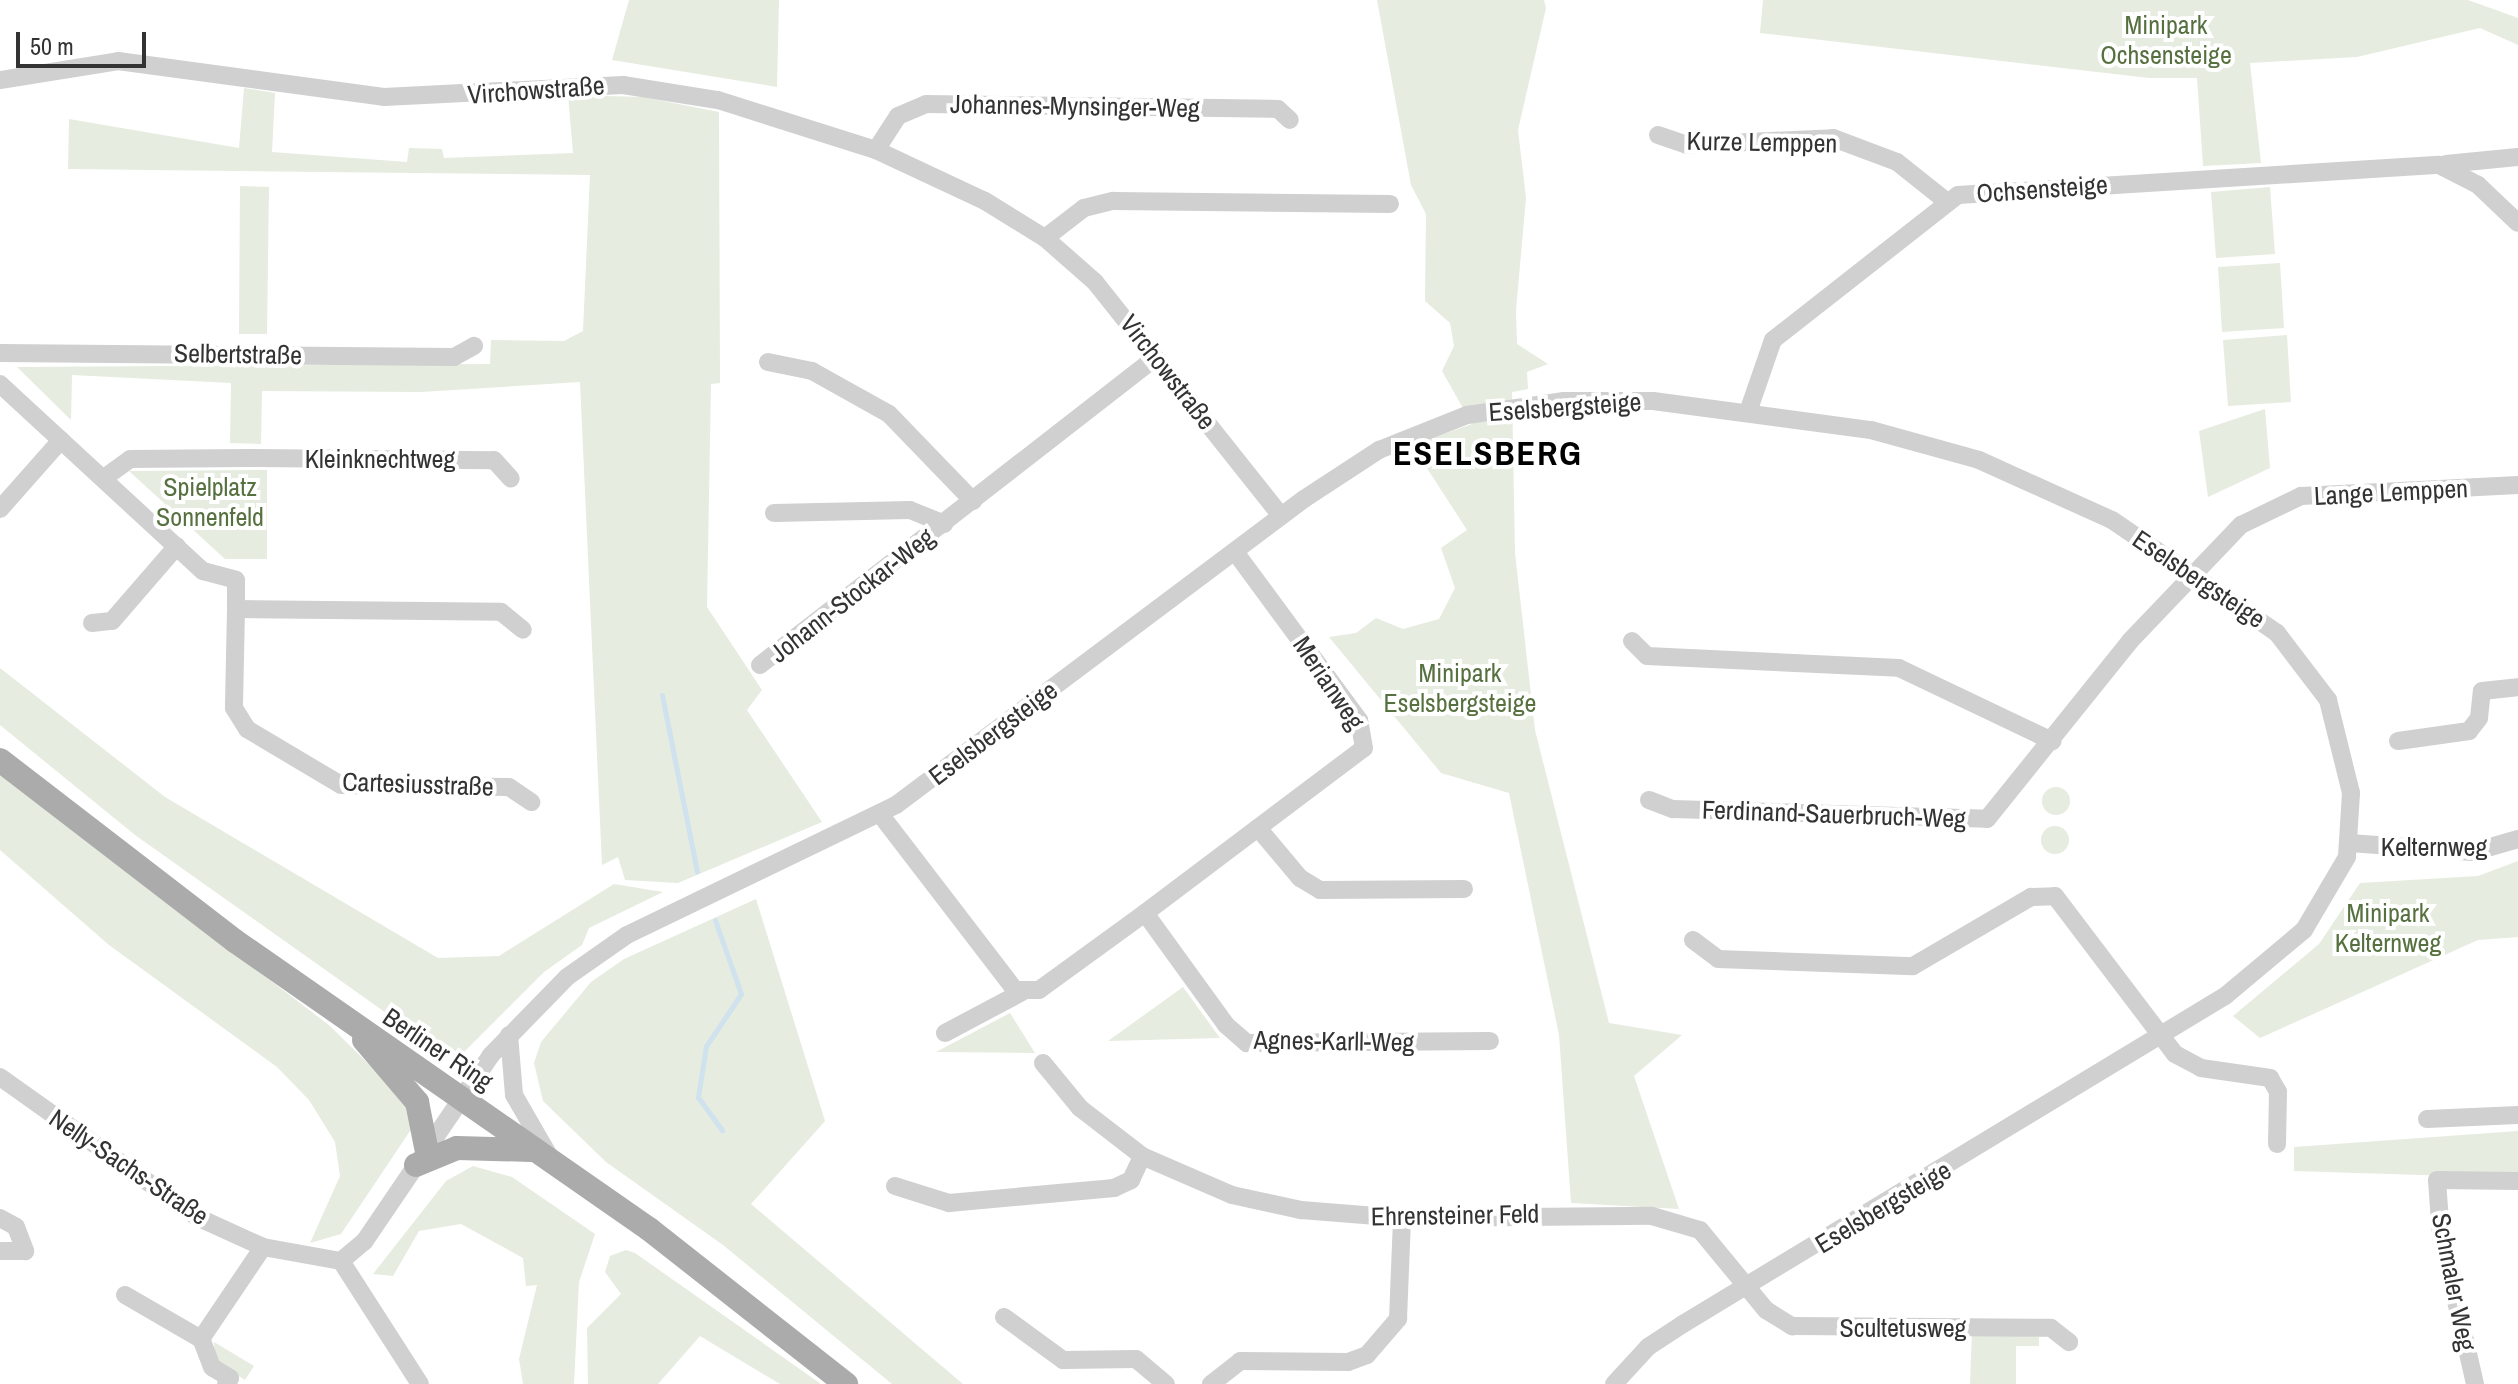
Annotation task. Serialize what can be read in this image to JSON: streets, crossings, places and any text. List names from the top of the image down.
{
  "streets": {
    "main road": ["Berliner Ring"],
    "street": [
      "Virchowstraße",
      "Johannes-Mynsinger-Weg",
      "Kurze Lemppen",
      "Ochsensteige",
      "Selbertstraße",
      "Eselsbergsteige",
      "Kleinknechtweg",
      "Lange Lemppen",
      "Johann-Stockar-Weg",
      "Merianweg",
      "Cartesiusstraße",
      "Ferdinand-Sauerbruch-Weg",
      "Kelternweg",
      "Agnes-Karll-Weg",
      "Nelly-Sachs-Straße",
      "Ehrensteiner Feld",
      "Schmaler Weg",
      "Scultetusweg"
    ]
  },
  "crossings": [
    ["Virchowstraße", "Johannes-Mynsinger-Weg"],
    ["Virchowstraße", "Eselsbergsteige"],
    ["Virchowstraße", "Johann-Stockar-Weg"],
    ["Kurze Lemppen", "Ochsensteige"],
    ["Ochsensteige", "Eselsbergsteige"],
    ["Eselsbergsteige", "Lange Lemppen"],
    ["Eselsbergsteige", "Merianweg"],
    ["Eselsbergsteige", "Ferdinand-Sauerbruch-Weg"],
    ["Eselsbergsteige", "Kelternweg"],
    ["Eselsbergsteige", "Berliner Ring"],
    ["Eselsbergsteige", "Nelly-Sachs-Straße"],
    ["Eselsbergsteige", "Ehrensteiner Feld"],
    ["Eselsbergsteige", "Scultetusweg"],
    ["Kleinknechtweg", "Cartesiusstraße"],
    ["Lange Lemppen", "Ferdinand-Sauerbruch-Weg"],
    ["Merianweg", "Agnes-Karll-Weg"],
    ["Ehrensteiner Feld", "Scultetusweg"]
  ],
  "districts": ["ESELSBERG"],
  "parks": [
    "Minipark Ochsensteige",
    "Spielplatz Sonnenfeld",
    "Minipark Eselsbergsteige",
    "Minipark Kelternweg"
  ],
  "scale_bar": "50 m"
}
